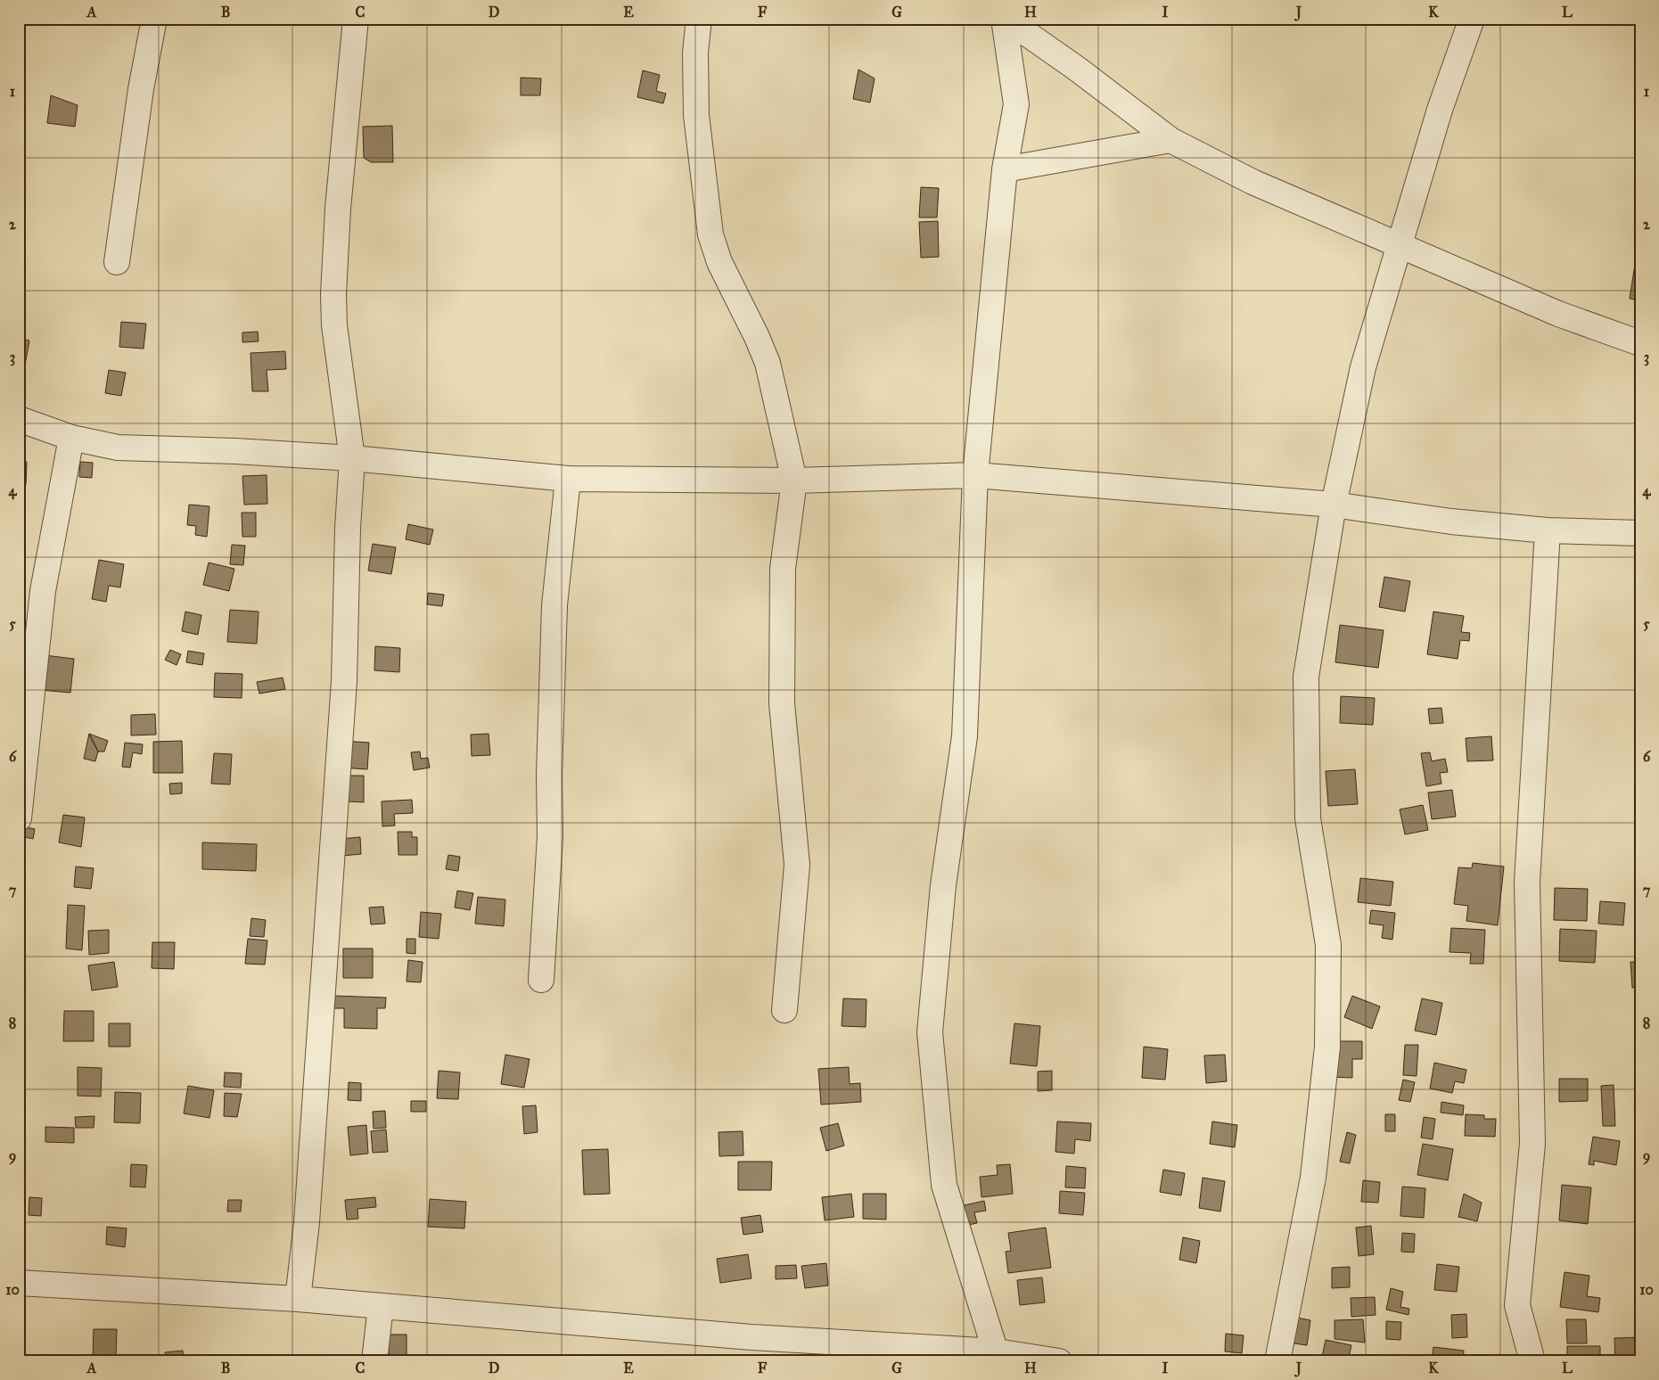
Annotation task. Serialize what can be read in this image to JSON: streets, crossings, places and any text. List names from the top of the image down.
{
  "grid": {
    "columns": [
      "A",
      "B",
      "C",
      "D",
      "E",
      "F",
      "G",
      "H",
      "I",
      "J",
      "K",
      "L"
    ],
    "rows": [
      "1",
      "2",
      "3",
      "4",
      "5",
      "6",
      "7",
      "8",
      "9",
      "10"
    ]
  }
}
